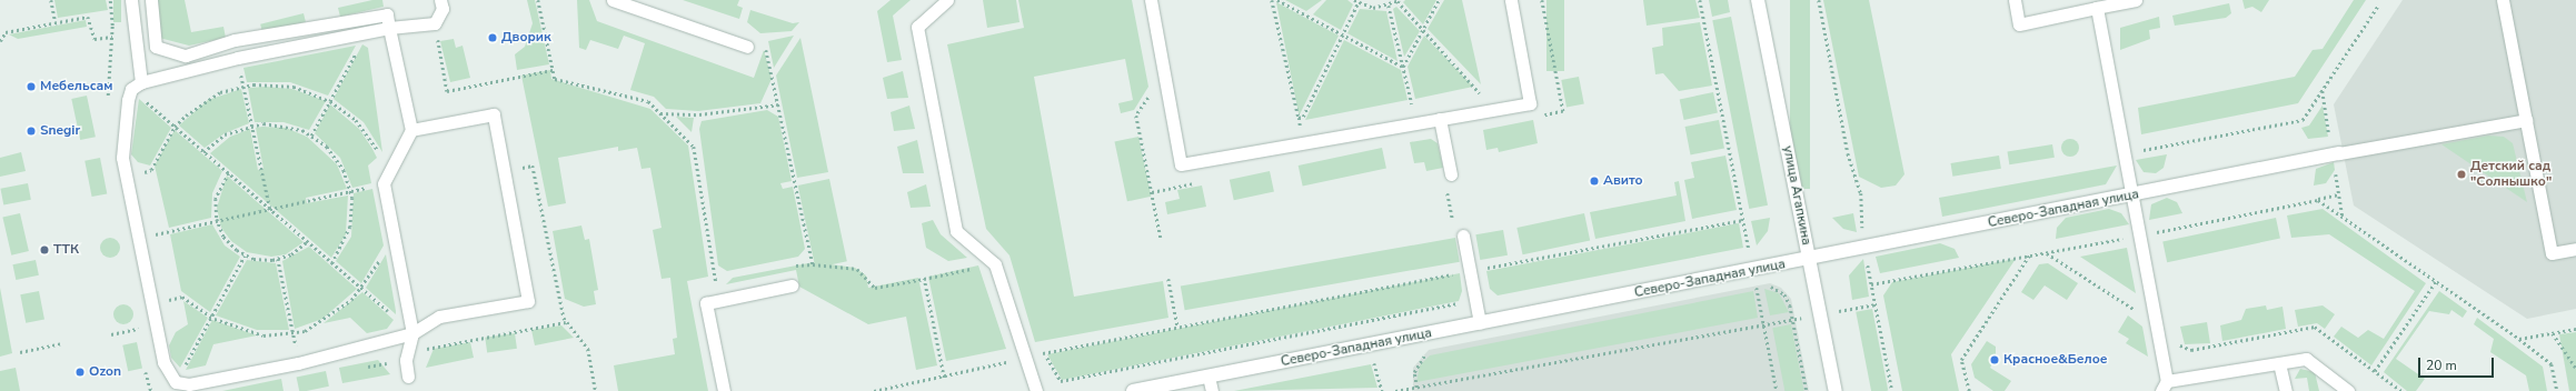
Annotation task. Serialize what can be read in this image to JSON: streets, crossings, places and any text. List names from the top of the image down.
{
  "streets": {
    "street": ["улица Агапкина", "Северо-Западная улица"]
  },
  "crossings": [
    ["улица Агапкина", "Северо-Западная улица"]
  ],
  "places": [
    "Дворик",
    "Мебельсам",
    "Snegir",
    "Детский сад \"Солнышко\"",
    "Авито",
    "ТТК",
    "Красное&Белое",
    "Ozon"
  ],
  "scale_bar": "20 m"
}
